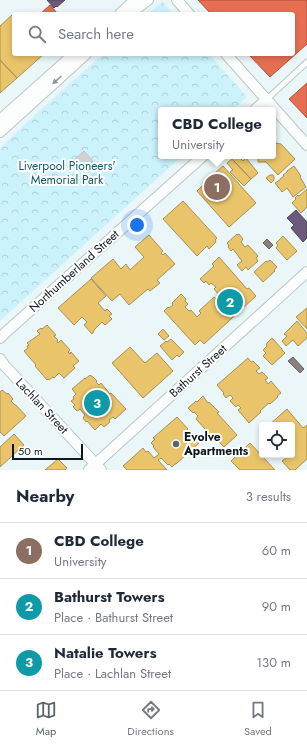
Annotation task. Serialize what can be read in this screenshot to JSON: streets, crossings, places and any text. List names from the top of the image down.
{
  "streets": {
    "street": ["Northumberland Street", "Bathurst Street", "Lachlan Street"]
  },
  "crossings": [
    ["Bathurst Street", "Lachlan Street"]
  ],
  "parks": ["Liverpool Pioneers' Memorial Park"],
  "places": ["Evolve Apartments"],
  "scale_bar": "50 m",
  "page": {
    "search": "Search here",
    "popup": ["CBD College", "University"],
    "pins": ["1", "2", "3"],
    "scale": "50 m",
    "heading": ["Nearby", "3 results"],
    "list": [
      {
        "mark": "1",
        "name": "CBD College",
        "note": "University",
        "value": "60 m"
      },
      {
        "mark": "2",
        "name": "Bathurst Towers",
        "note": "Place · Bathurst Street",
        "value": "90 m"
      },
      {
        "mark": "3",
        "name": "Natalie Towers",
        "note": "Place · Lachlan Street",
        "value": "130 m"
      }
    ],
    "nav": ["Map", "Directions", "Saved"]
  }
}
